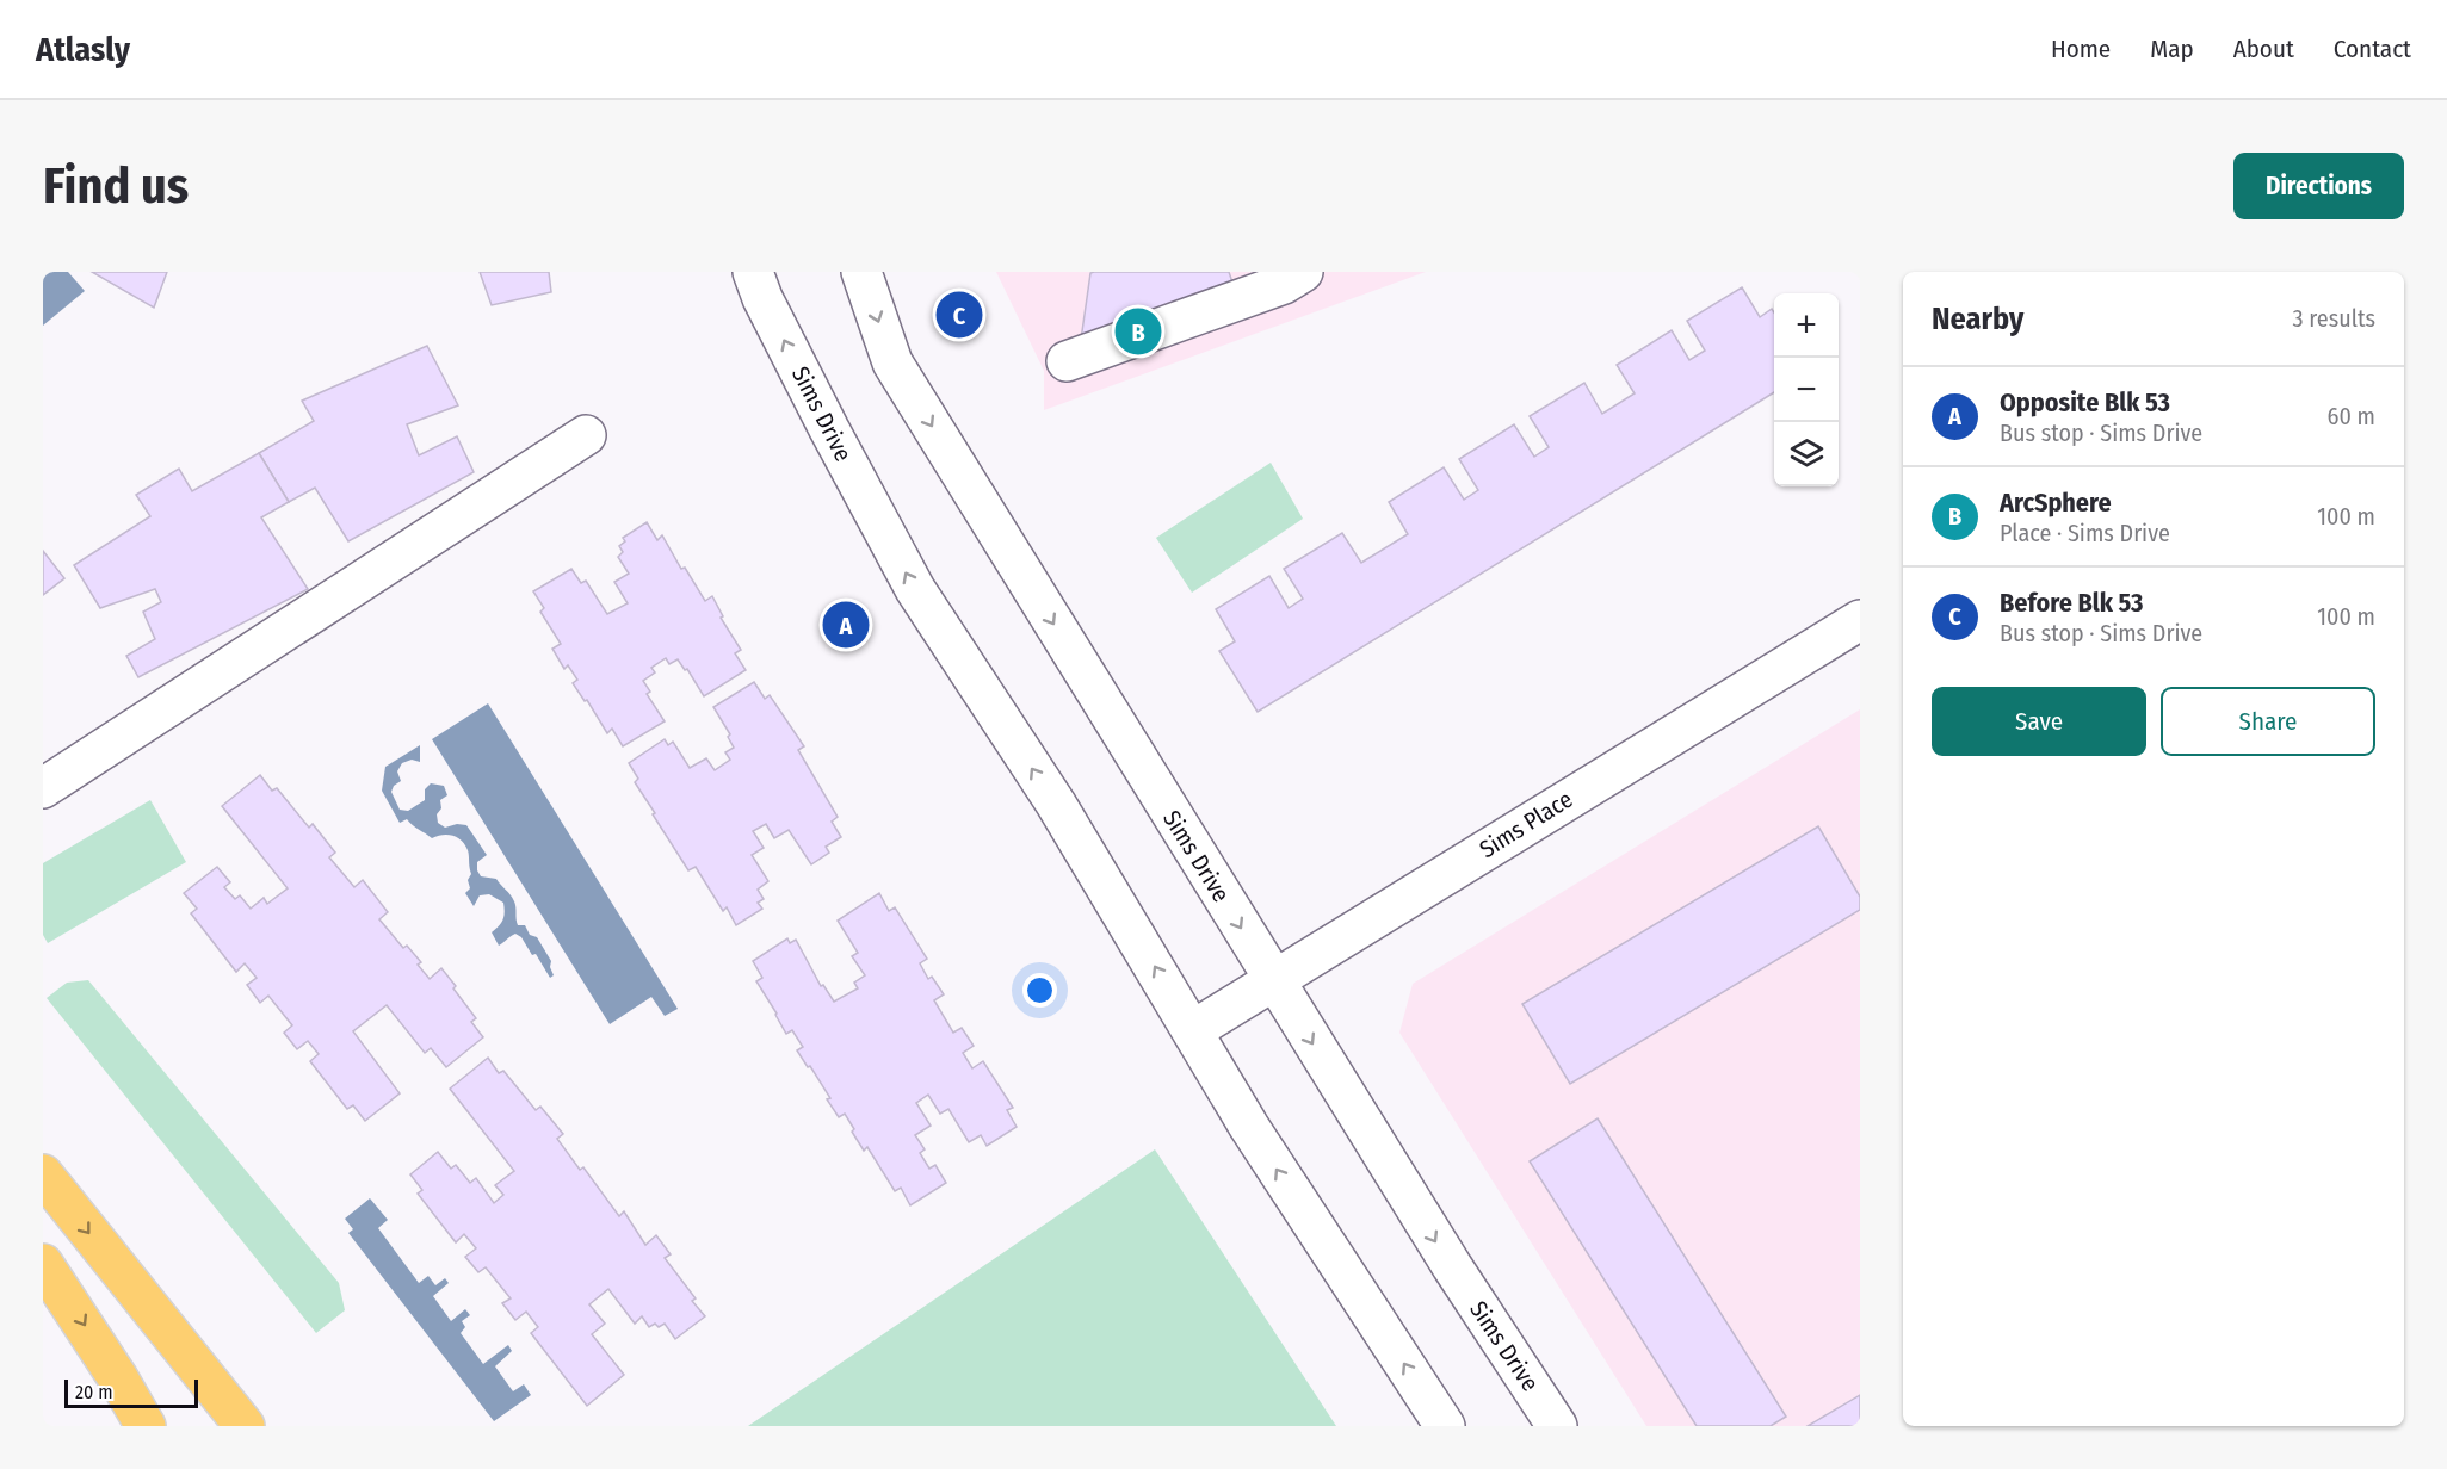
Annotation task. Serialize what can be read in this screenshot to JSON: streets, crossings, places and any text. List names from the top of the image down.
{
  "streets": {
    "street": ["Sims Drive", "Sims Place"]
  },
  "crossings": [
    ["Sims Drive", "Sims Place"]
  ],
  "scale_bar": "20 m",
  "page": {
    "header": "Atlasly",
    "nav": [
      "Home",
      "Map",
      "About",
      "Contact"
    ],
    "buttons": [
      "Directions",
      ["Save", "Share"]
    ],
    "title": "Find us",
    "heading": ["Nearby", "3 results"],
    "pins": ["C", "B", "A"],
    "map_buttons": ["+", "−"],
    "list": [
      {
        "mark": "A",
        "name": "Opposite Blk 53",
        "note": "Bus stop · Sims Drive",
        "value": "60 m"
      },
      {
        "mark": "B",
        "name": "ArcSphere",
        "note": "Place · Sims Drive",
        "value": "100 m"
      },
      {
        "mark": "C",
        "name": "Before Blk 53",
        "note": "Bus stop · Sims Drive",
        "value": "100 m"
      }
    ],
    "scale": "20 m"
  }
}
